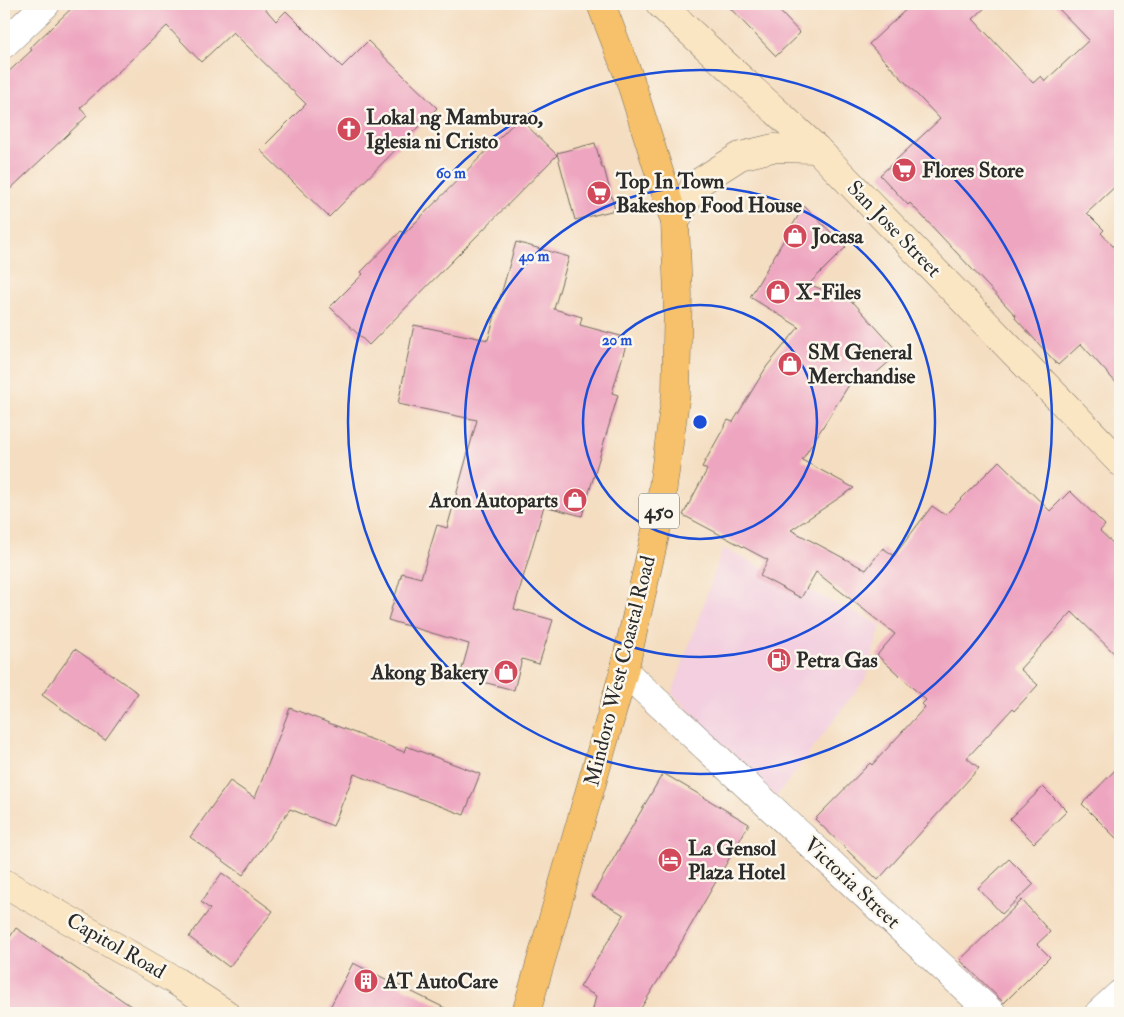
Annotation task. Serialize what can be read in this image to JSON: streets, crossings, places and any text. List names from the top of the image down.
{
  "streets": {
    "main road": ["450", "Mindoro West Coastal Road"],
    "street": ["San Jose Street", "Victoria Street", "Capitol Road"]
  },
  "crossings": [
    ["Mindoro West Coastal Road", "Victoria Street"]
  ],
  "places": {
    "church": ["Lokal ng Mamburao, Iglesia ni Cristo"],
    "supermarket": ["Flores Store", "Top In Town Bakeshop Food House"],
    "shop": [
      "Jocasa",
      "X-Files",
      "SM General Merchandise",
      "Aron Autoparts",
      "Akong Bakery"
    ],
    "fuel station": ["Petra Gas"],
    "hotel": ["La Gensol Plaza Hotel"],
    "building": ["AT AutoCare"]
  },
  "rings": ["60 m", "40 m", "20 m"]
}
